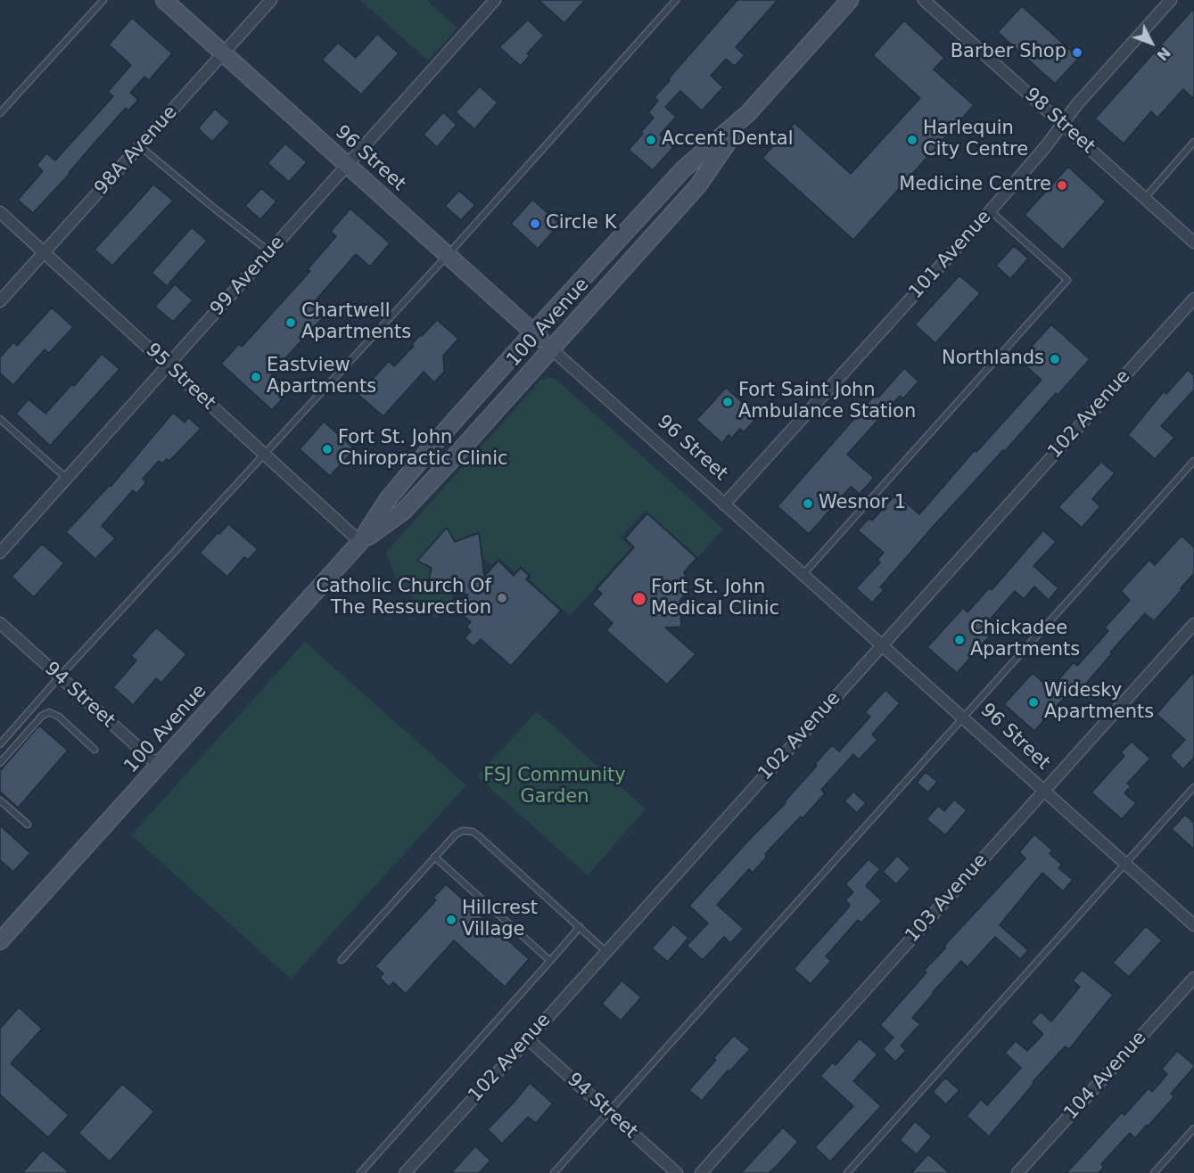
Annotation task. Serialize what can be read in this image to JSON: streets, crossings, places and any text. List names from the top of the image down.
{
  "streets": {
    "main road": ["96 Street", "100 Avenue"],
    "street": [
      "98 Street",
      "98A Avenue",
      "101 Avenue",
      "99 Avenue",
      "95 Street",
      "102 Avenue",
      "94 Street",
      "103 Avenue",
      "104 Avenue"
    ]
  },
  "crossings": [
    ["98 Street", "101 Avenue"],
    ["98A Avenue", "96 Street"],
    ["98A Avenue", "95 Street"],
    ["96 Street", "101 Avenue"],
    ["96 Street", "99 Avenue"],
    ["96 Street", "100 Avenue"],
    ["96 Street", "102 Avenue"],
    ["96 Street", "103 Avenue"],
    ["99 Avenue", "95 Street"],
    ["100 Avenue", "95 Street"],
    ["100 Avenue", "94 Street"],
    ["102 Avenue", "94 Street"]
  ],
  "parks": ["FSJ Community Garden"],
  "places": [
    "Barber Shop",
    "Accent Dental",
    "Harlequin City Centre",
    "Medicine Centre",
    "Circle K",
    "Chartwell Apartments",
    "Northlands",
    "Eastview Apartments",
    "Fort Saint John Ambulance Station",
    "Fort St. John Chiropractic Clinic",
    "Wesnor 1",
    "Catholic Church Of The Ressurection",
    "Fort St. John Medical Clinic",
    "Chickadee Apartments",
    "Widesky Apartments",
    "Hillcrest Village"
  ],
  "north": "bottom right"
}
